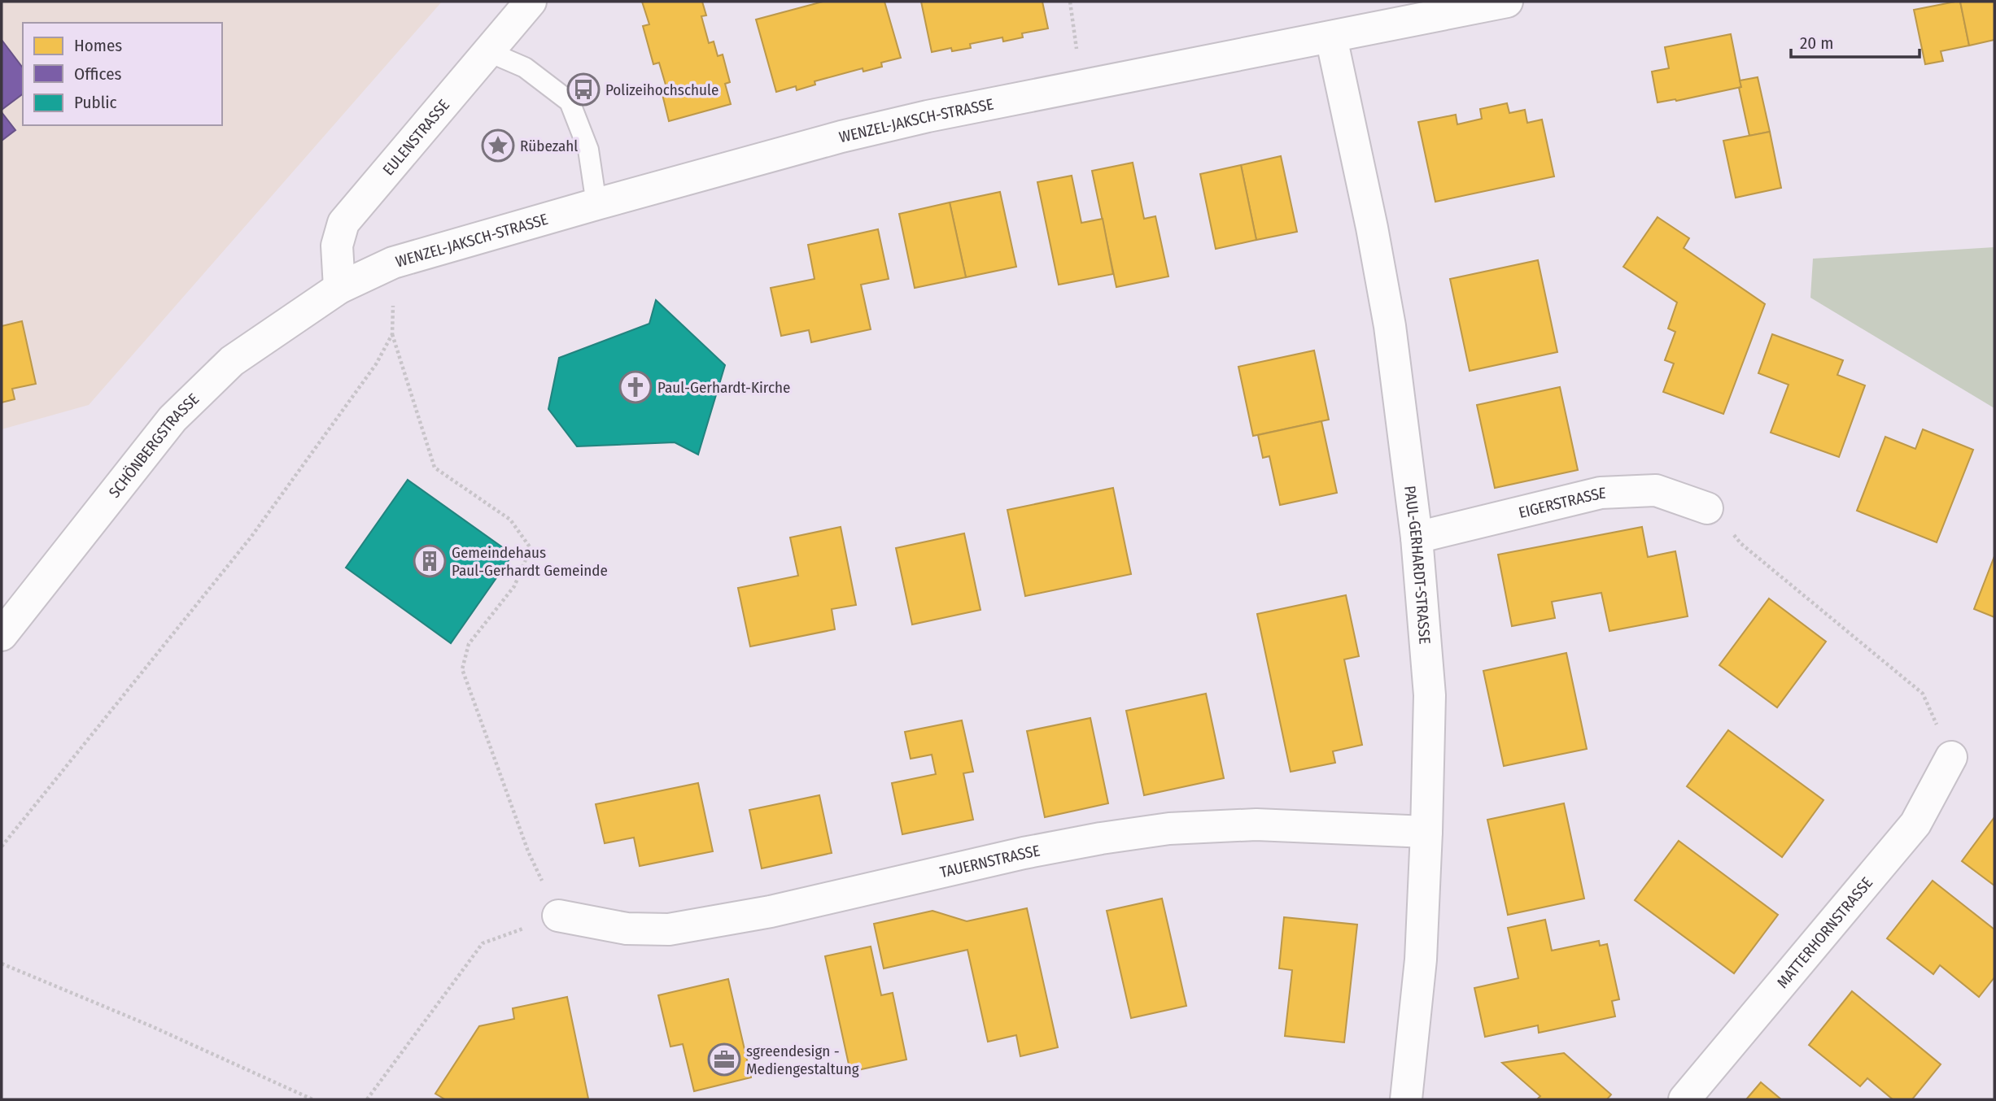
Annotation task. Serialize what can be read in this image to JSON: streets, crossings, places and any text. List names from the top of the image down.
{
  "streets": {
    "street": [
      "WENZEL-JAKSCH-STRASSE",
      "EULENSTRASSE",
      "SCHÖNBERGSTRASSE",
      "EIGERSTRASSE",
      "PAUL-GERHARDT-STRASSE",
      "TAUERNSTRASSE",
      "MATTERHORNSTRASSE"
    ]
  },
  "crossings": [
    ["WENZEL-JAKSCH-STRASSE", "EULENSTRASSE"],
    ["WENZEL-JAKSCH-STRASSE", "SCHÖNBERGSTRASSE"],
    ["WENZEL-JAKSCH-STRASSE", "PAUL-GERHARDT-STRASSE"],
    ["EULENSTRASSE", "SCHÖNBERGSTRASSE"],
    ["EIGERSTRASSE", "PAUL-GERHARDT-STRASSE"],
    ["PAUL-GERHARDT-STRASSE", "TAUERNSTRASSE"]
  ],
  "places": {
    "bus stop": ["Polizeihochschule"],
    "place": ["Rübezahl"],
    "church": ["Paul-Gerhardt-Kirche"],
    "building": ["Gemeindehaus Paul-Gerhardt Gemeinde"],
    "office": ["sgreendesign - Mediengestaltung"]
  },
  "legend": ["Homes", "Offices", "Public"],
  "scale_bar": "20 m"
}
